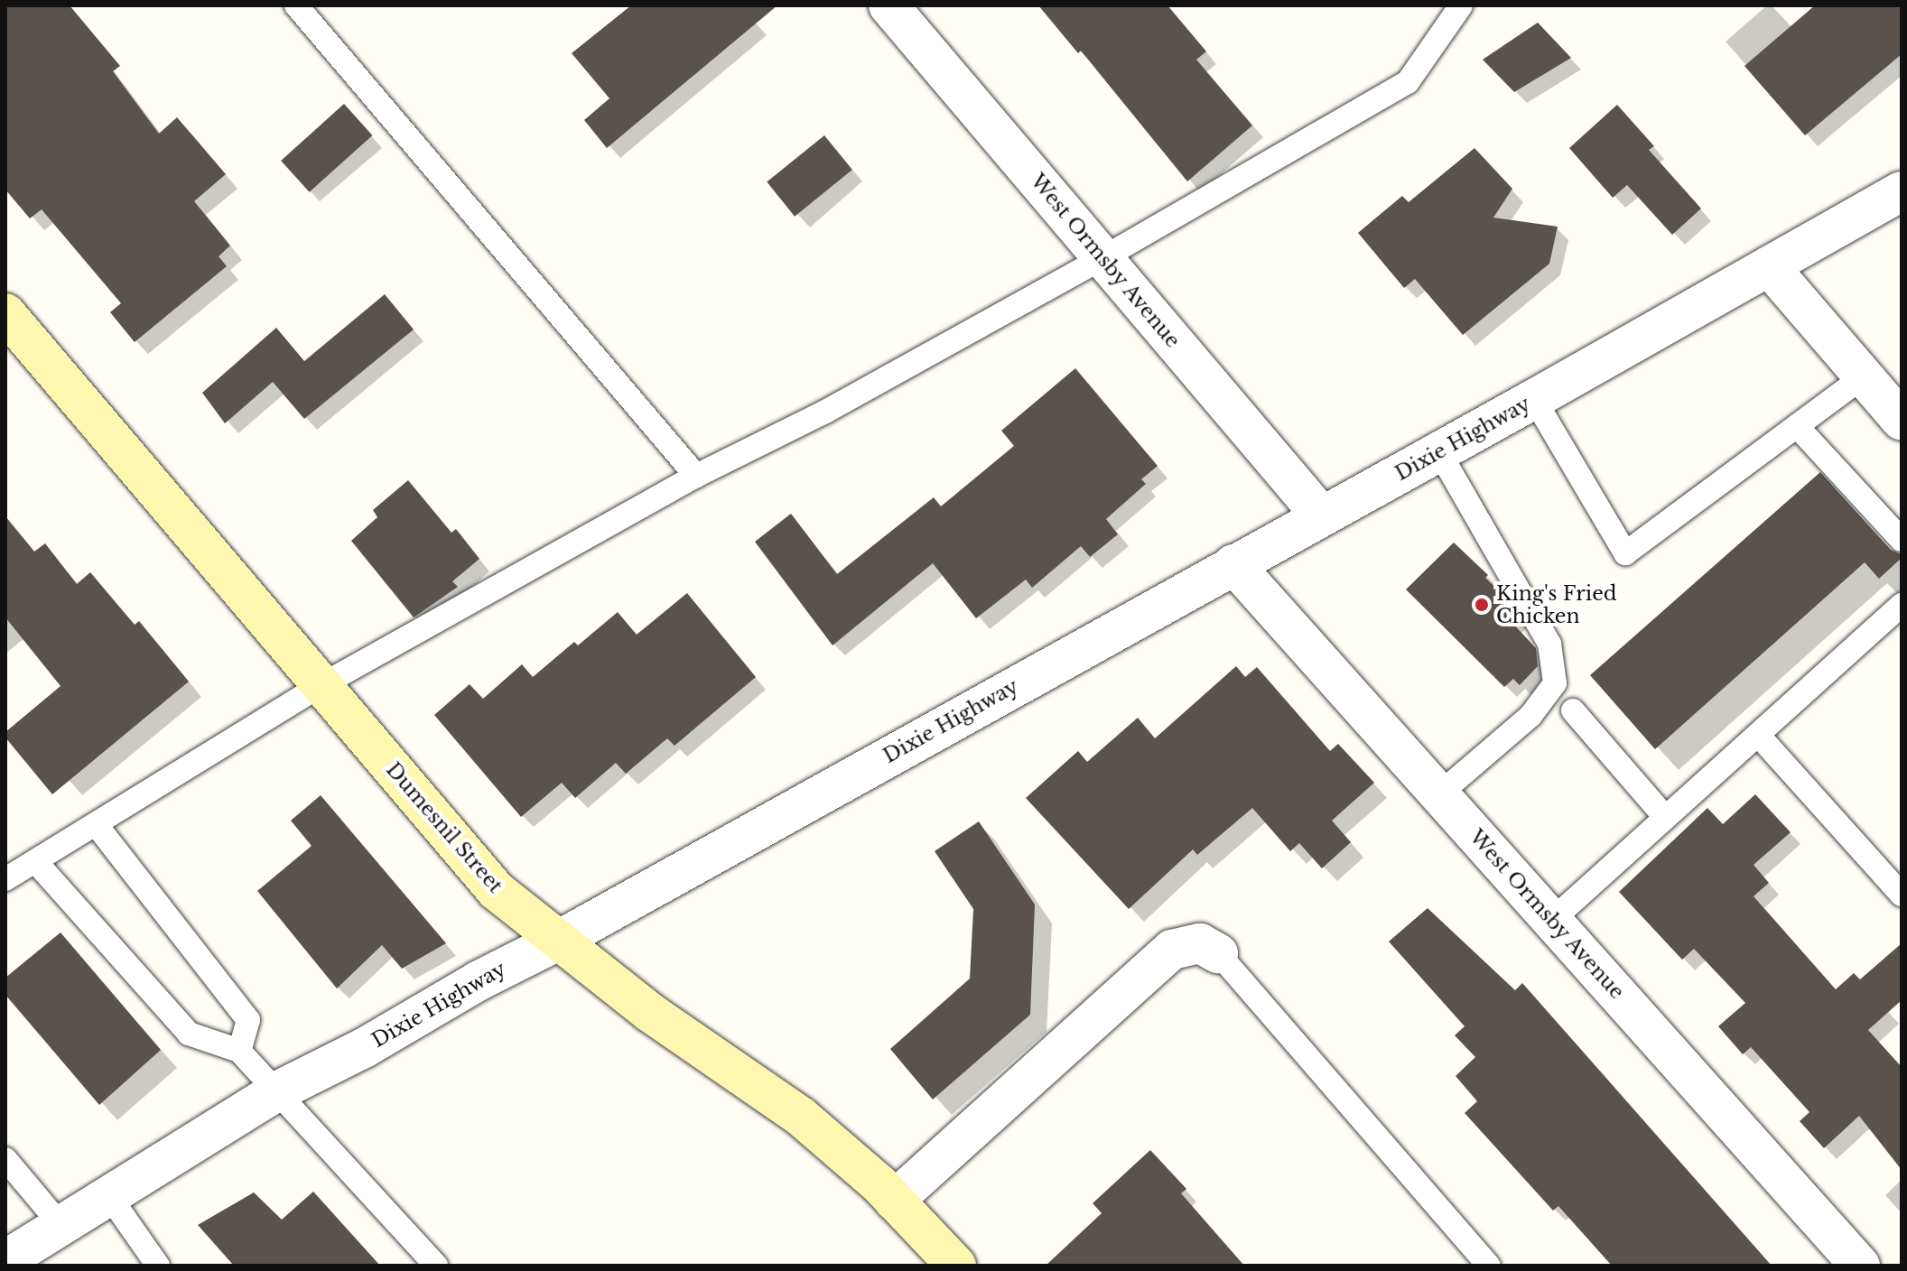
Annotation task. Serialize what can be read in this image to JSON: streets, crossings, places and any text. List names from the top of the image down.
{
  "streets": {
    "main road": ["Dumesnil Street"],
    "street": ["West Ormsby Avenue", "Dixie Highway"]
  },
  "crossings": [
    ["West Ormsby Avenue", "Dixie Highway"],
    ["Dixie Highway", "Dumesnil Street"]
  ],
  "places": ["King's Fried Chicken"]
}
